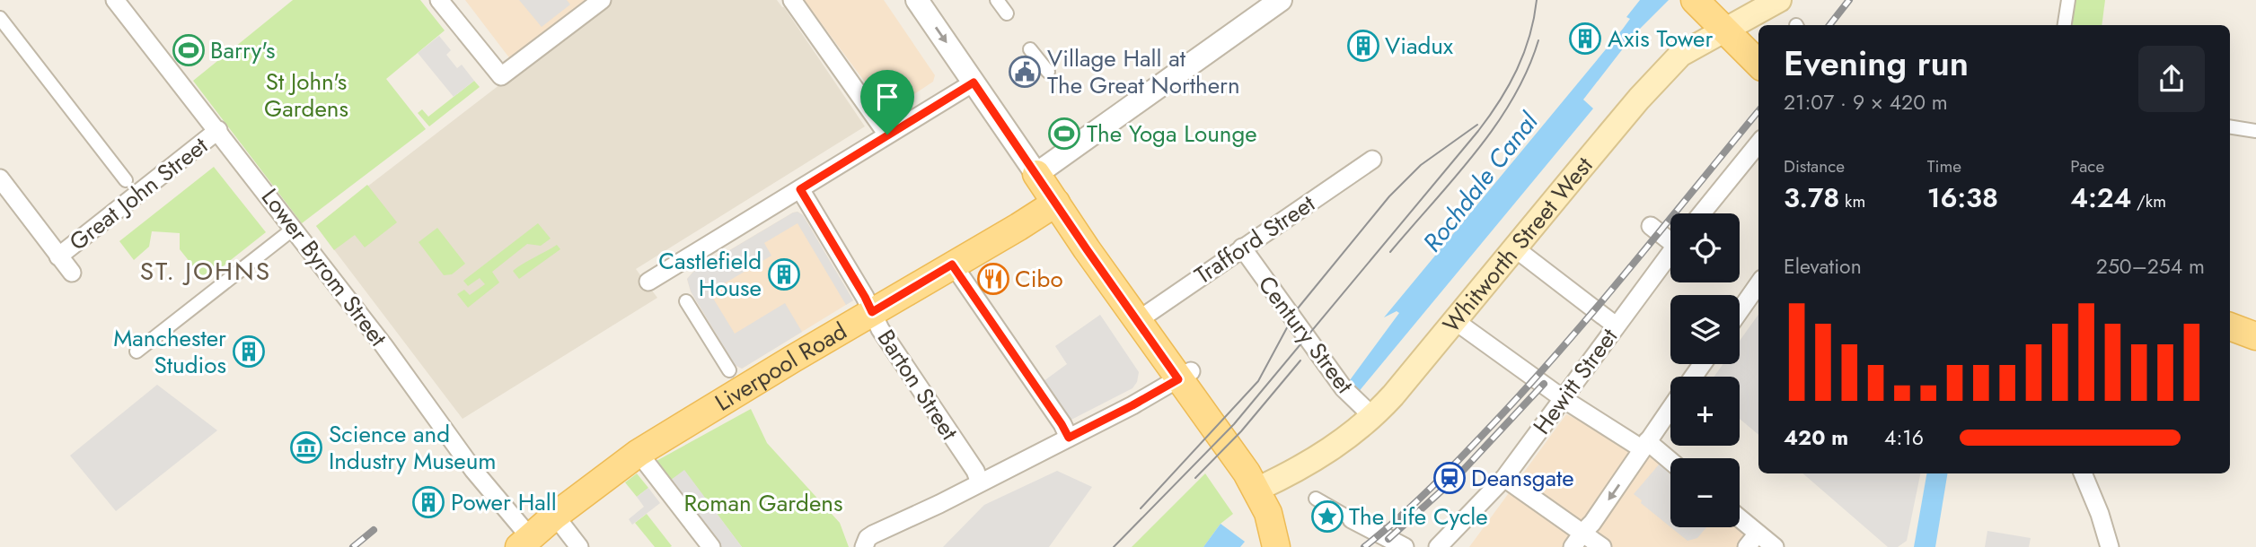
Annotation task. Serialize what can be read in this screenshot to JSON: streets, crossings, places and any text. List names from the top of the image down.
{
  "streets": {
    "main road": ["Whitworth Street West", "Liverpool Road"],
    "street": [
      "Great John Street",
      "Trafford Street",
      "Lower Byrom Street",
      "Century Street",
      "Hewitt Street",
      "Barton Street"
    ]
  },
  "crossings": [
    ["Great John Street", "Lower Byrom Street"],
    ["Trafford Street", "Century Street"],
    ["Whitworth Street West", "Century Street"],
    ["Lower Byrom Street", "Liverpool Road"],
    ["Liverpool Road", "Barton Street"]
  ],
  "districts": ["ST. JOHNS"],
  "water": ["Rochdale Canal"],
  "parks": ["St John's Gardens", "Roman Gardens"],
  "places": {
    "building": [
      "Axis Tower",
      "Viadux",
      "Castlefield House",
      "Manchester Studios",
      "Power Hall"
    ],
    "sports": ["Barry's", "The Yoga Lounge"],
    "public building": ["Village Hall at The Great Northern"],
    "restaurant": ["Cibo"],
    "museum": ["Science and Industry Museum"],
    "station": ["Deansgate"],
    "place": ["The Life Cycle"]
  },
  "page": {
    "heading": ["Evening run", "21:07 · 9 × 420 m"],
    "stats": [
      ["Distance", "3.78 km"],
      ["Time", "16:38"],
      ["Pace", "4:24 /km"]
    ],
    "map_buttons": ["+", "−"],
    "chart": ["Elevation", "250–254 m"],
    "list": [
      {
        "name": "420 m",
        "note": "4:16"
      }
    ]
  }
}
